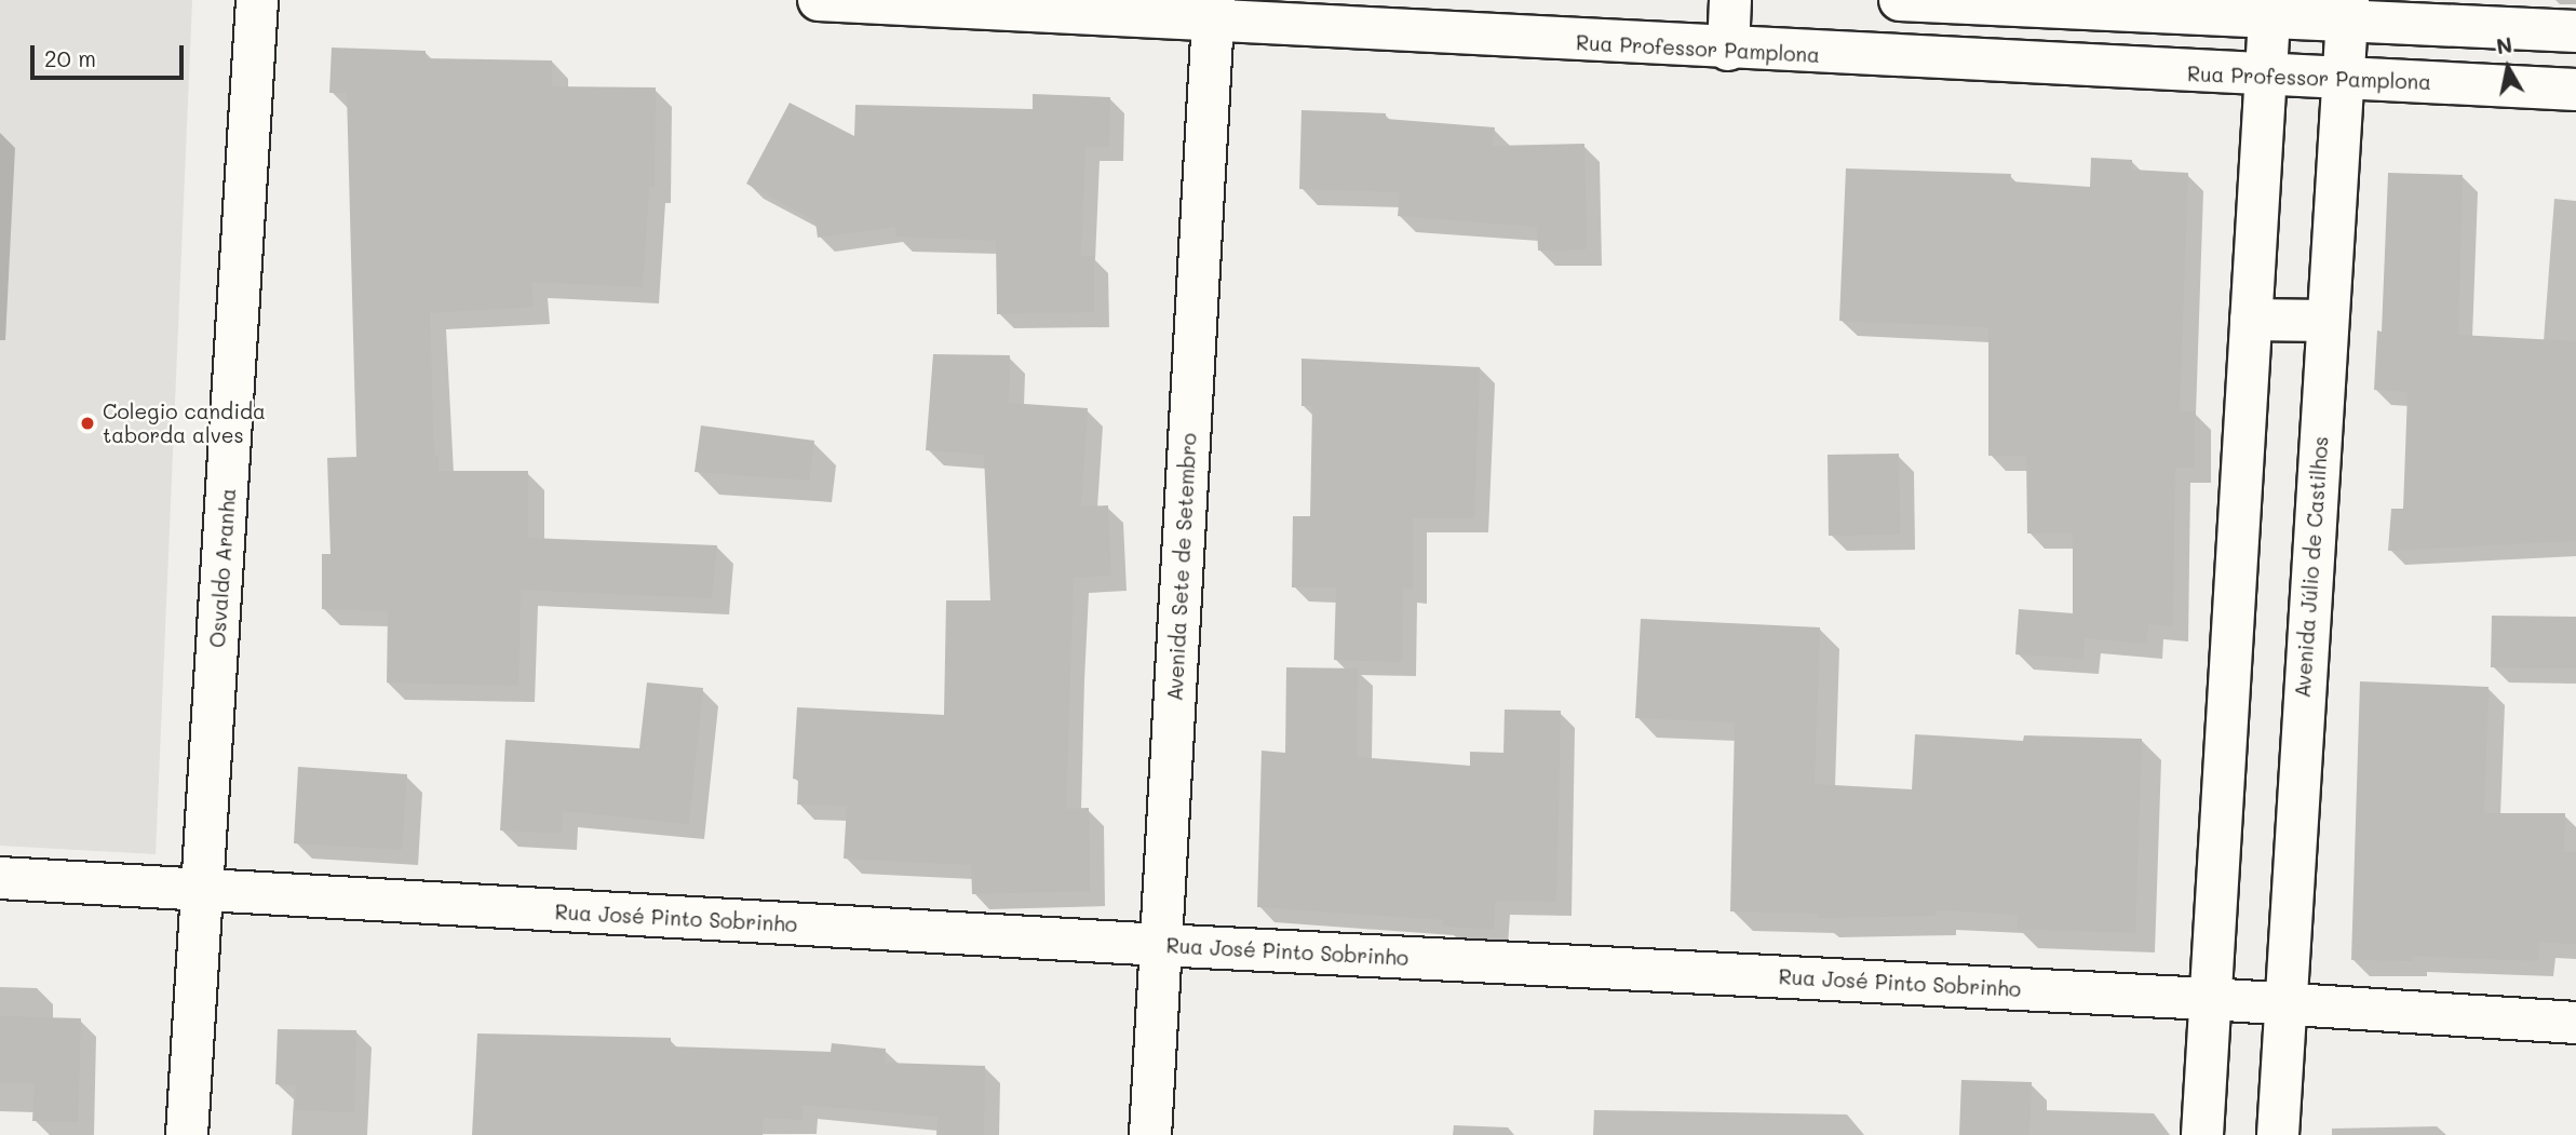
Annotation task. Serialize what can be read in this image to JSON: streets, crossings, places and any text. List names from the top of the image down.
{
  "streets": {
    "street": [
      "Rua Professor Pamplona",
      "Avenida Sete de Setembro",
      "Avenida Júlio de Castilhos",
      "Osvaldo Aranha",
      "Rua José Pinto Sobrinho"
    ]
  },
  "crossings": [
    ["Rua Professor Pamplona", "Avenida Sete de Setembro"],
    ["Rua Professor Pamplona", "Avenida Júlio de Castilhos"],
    ["Avenida Sete de Setembro", "Rua José Pinto Sobrinho"],
    ["Avenida Júlio de Castilhos", "Rua José Pinto Sobrinho"],
    ["Osvaldo Aranha", "Rua José Pinto Sobrinho"]
  ],
  "places": ["Colegio candida taborda alves"],
  "scale_bar": "20 m",
  "north": "top"
}
